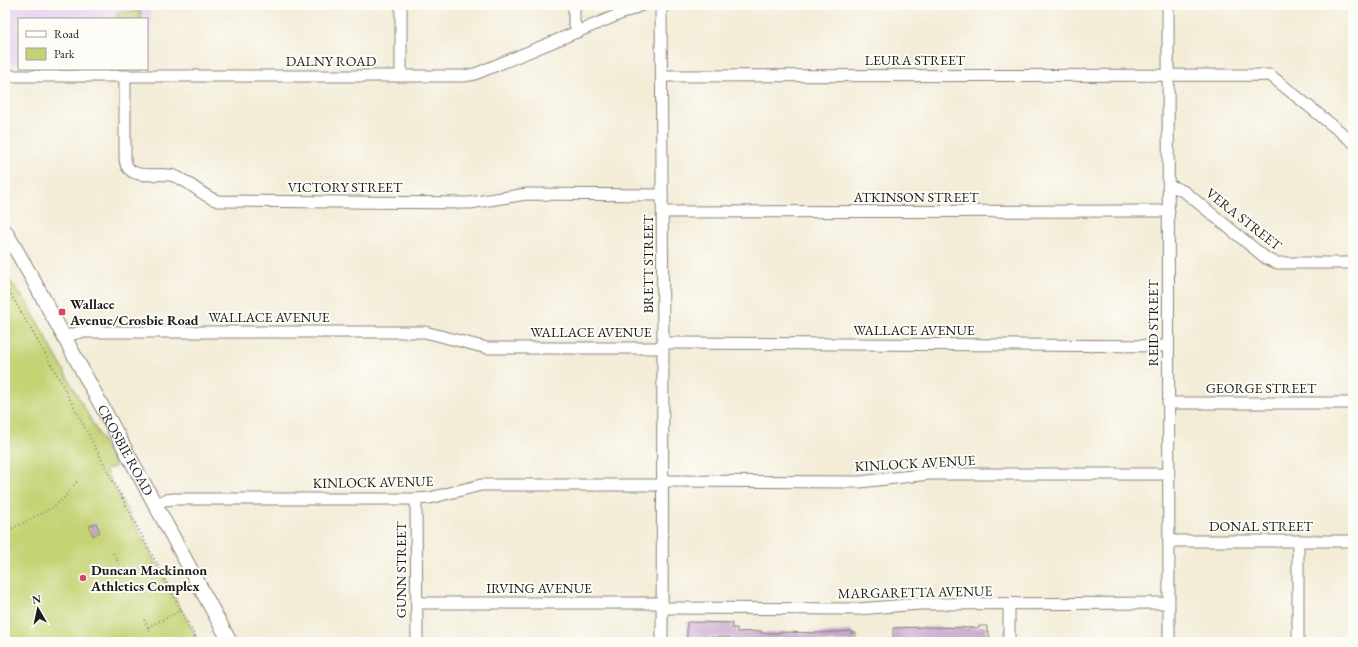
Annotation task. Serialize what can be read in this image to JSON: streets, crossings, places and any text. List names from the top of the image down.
{
  "streets": {
    "street": [
      "LEURA STREET",
      "DALNY ROAD",
      "VICTORY STREET",
      "ATKINSON STREET",
      "VERA STREET",
      "BRETT STREET",
      "WALLACE AVENUE",
      "REID STREET",
      "GEORGE STREET",
      "CROSBIE ROAD",
      "KINLOCK AVENUE",
      "DONAL STREET",
      "GUNN STREET",
      "IRVING AVENUE",
      "MARGARETTA AVENUE"
    ]
  },
  "crossings": [
    ["LEURA STREET", "BRETT STREET"],
    ["LEURA STREET", "REID STREET"],
    ["DALNY ROAD", "VICTORY STREET"],
    ["VICTORY STREET", "BRETT STREET"],
    ["ATKINSON STREET", "BRETT STREET"],
    ["ATKINSON STREET", "REID STREET"],
    ["VERA STREET", "REID STREET"],
    ["BRETT STREET", "WALLACE AVENUE"],
    ["BRETT STREET", "KINLOCK AVENUE"],
    ["BRETT STREET", "IRVING AVENUE"],
    ["BRETT STREET", "MARGARETTA AVENUE"],
    ["WALLACE AVENUE", "REID STREET"],
    ["WALLACE AVENUE", "CROSBIE ROAD"],
    ["REID STREET", "GEORGE STREET"],
    ["REID STREET", "KINLOCK AVENUE"],
    ["REID STREET", "DONAL STREET"],
    ["REID STREET", "MARGARETTA AVENUE"],
    ["CROSBIE ROAD", "KINLOCK AVENUE"],
    ["KINLOCK AVENUE", "GUNN STREET"],
    ["GUNN STREET", "IRVING AVENUE"],
    ["IRVING AVENUE", "MARGARETTA AVENUE"]
  ],
  "places": {
    "transit": ["Wallace Avenue/Crosbie Road"],
    "other": ["Duncan Mackinnon Athletics Complex"]
  },
  "legend": ["Road", "Park"],
  "north": "top"
}
